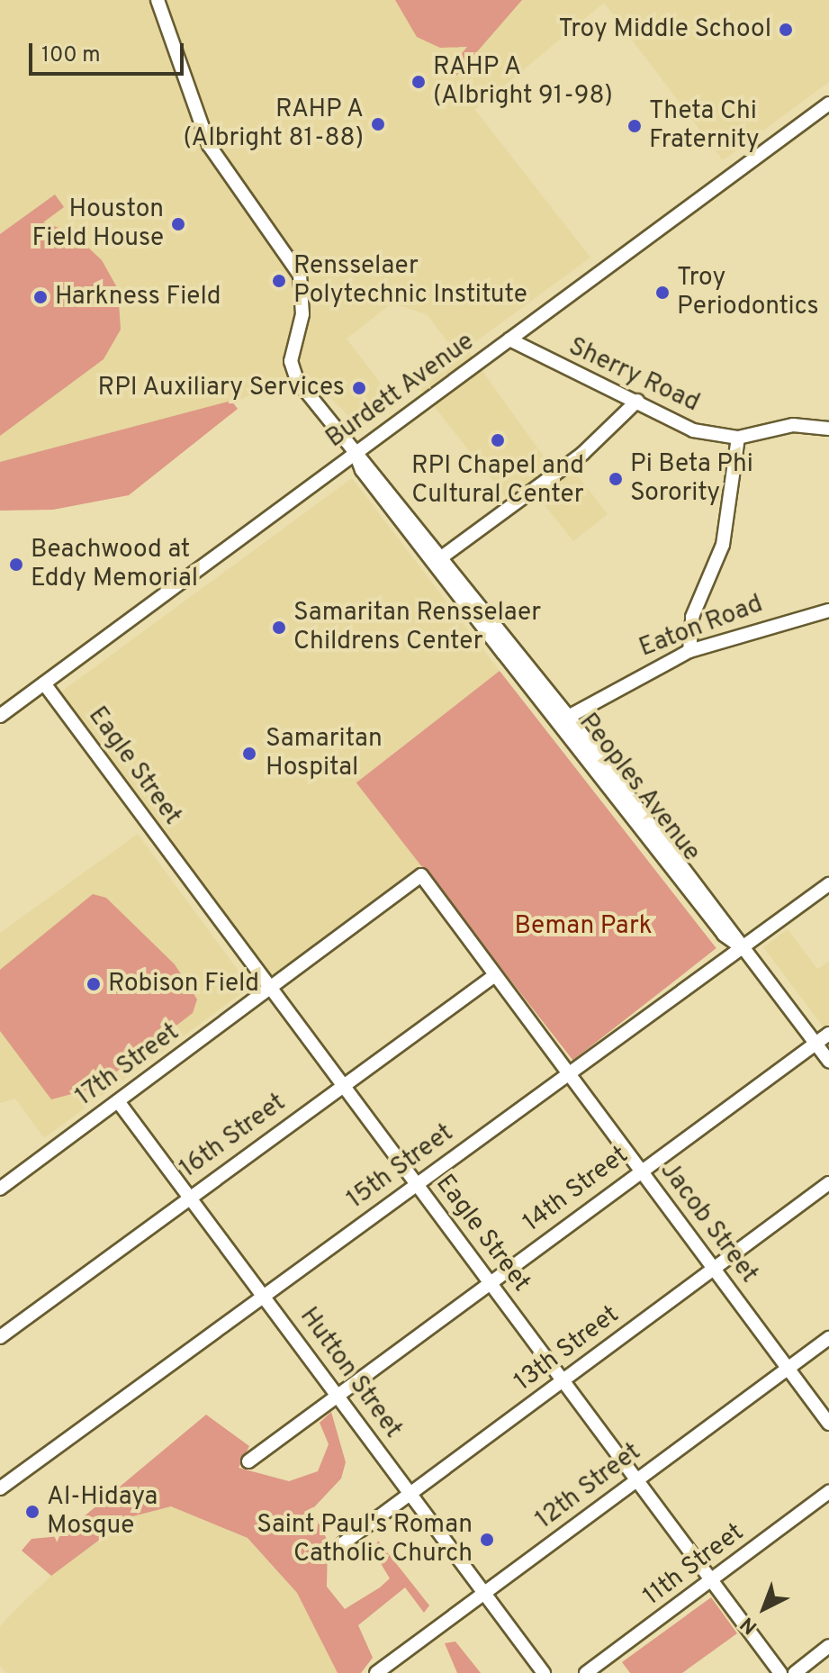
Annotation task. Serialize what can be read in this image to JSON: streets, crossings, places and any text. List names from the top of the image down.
{
  "streets": {
    "street": [
      "Sherry Road",
      "Burdett Avenue",
      "Eaton Road",
      "Eagle Street",
      "Peoples Avenue",
      "17th Street",
      "16th Street",
      "15th Street",
      "14th Street",
      "Jacob Street",
      "13th Street",
      "Hutton Street",
      "12th Street",
      "11th Street"
    ]
  },
  "crossings": [
    ["Sherry Road", "Burdett Avenue"],
    ["Burdett Avenue", "Eagle Street"],
    ["Burdett Avenue", "Peoples Avenue"],
    ["Eaton Road", "Peoples Avenue"],
    ["Eagle Street", "17th Street"],
    ["Eagle Street", "16th Street"],
    ["Eagle Street", "15th Street"],
    ["Eagle Street", "14th Street"],
    ["Eagle Street", "13th Street"],
    ["Eagle Street", "12th Street"],
    ["Eagle Street", "11th Street"],
    ["Peoples Avenue", "15th Street"],
    ["Peoples Avenue", "14th Street"],
    ["17th Street", "Jacob Street"],
    ["17th Street", "Hutton Street"],
    ["16th Street", "Jacob Street"],
    ["16th Street", "Hutton Street"],
    ["15th Street", "Jacob Street"],
    ["15th Street", "Hutton Street"],
    ["14th Street", "Jacob Street"],
    ["14th Street", "Hutton Street"],
    ["Jacob Street", "13th Street"],
    ["Jacob Street", "12th Street"],
    ["13th Street", "Hutton Street"],
    ["Hutton Street", "12th Street"]
  ],
  "parks": ["Beman Park"],
  "places": [
    "Troy Middle School",
    "RAHP A (Albright 91-98)",
    "RAHP A (Albright 81-88)",
    "Theta Chi Fraternity",
    "Houston Field House",
    "Rensselaer Polytechnic Institute",
    "Troy Periodontics",
    "Harkness Field",
    "RPI Auxiliary Services",
    "RPI Chapel and Cultural Center",
    "Pi Beta Phi Sorority",
    "Beachwood at Eddy Memorial",
    "Samaritan Rensselaer Childrens Center",
    "Samaritan Hospital",
    "Robison Field",
    "Al-Hidaya Mosque",
    "Saint Paul's Roman Catholic Church"
  ],
  "scale_bar": "100 m",
  "north": "bottom left"
}
